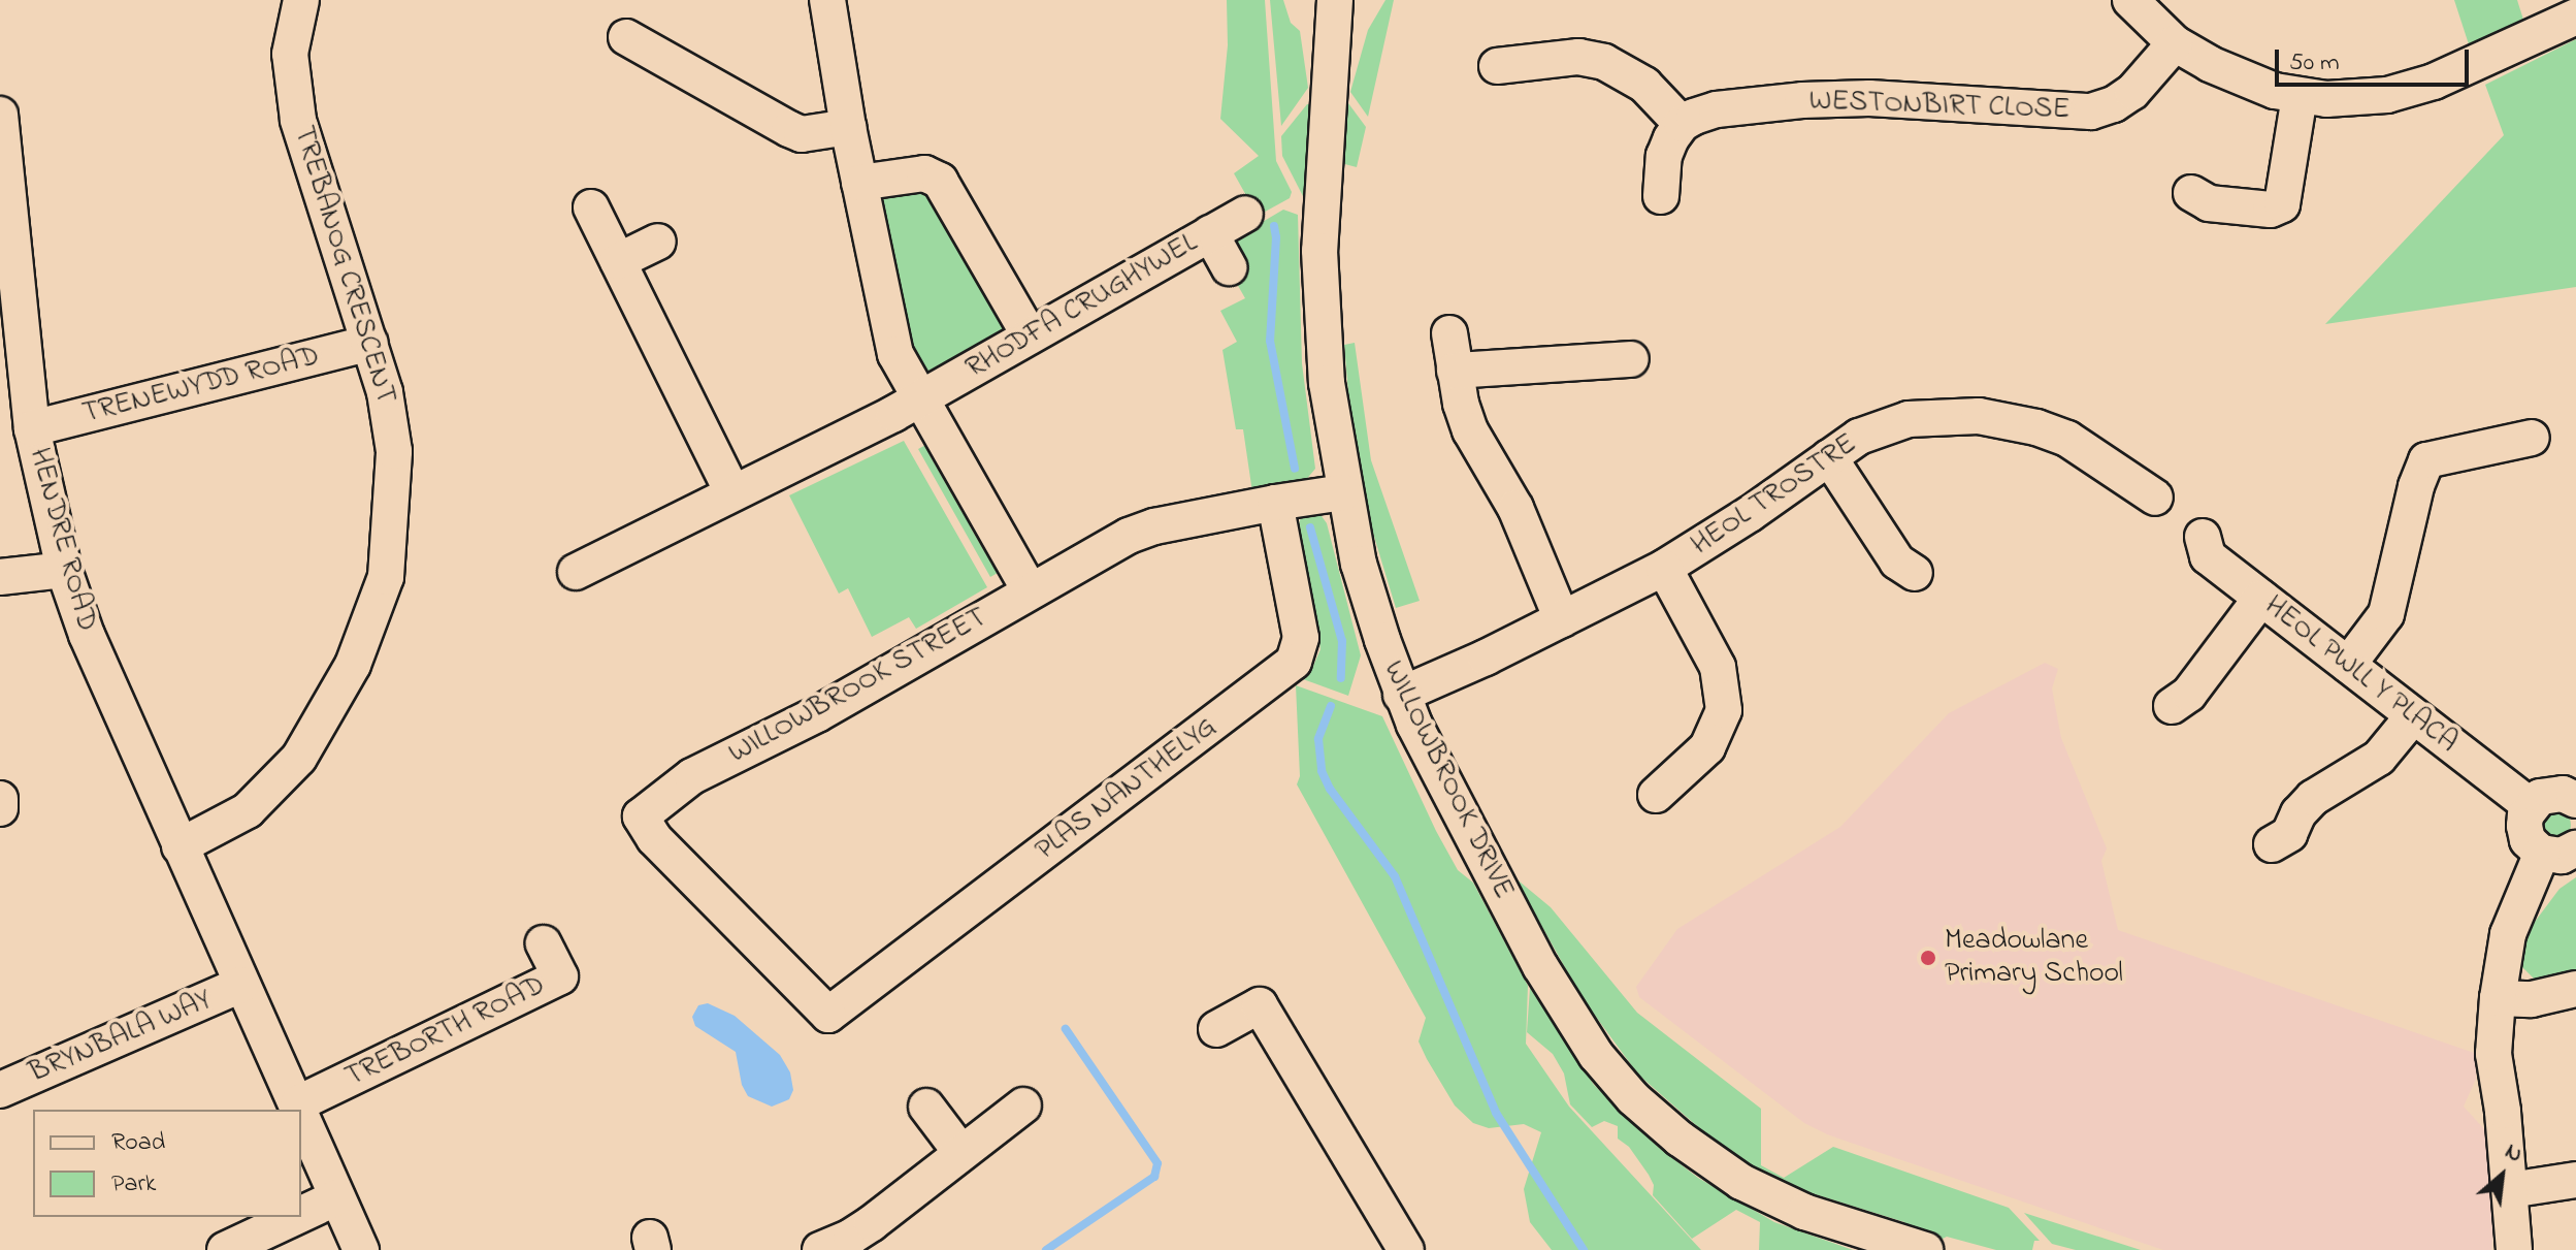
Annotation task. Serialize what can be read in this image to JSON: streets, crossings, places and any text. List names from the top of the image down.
{
  "streets": {
    "street": [
      "WESTONBIRT CLOSE",
      "TREBANOG CRESCENT",
      "RHODFA CRUGHYWEL",
      "TRENEWYDD ROAD",
      "HEOL TROSTRE",
      "HENDRE ROAD",
      "HEOL PWLL Y PLACA",
      "WILLOWBROOK STREET",
      "WILLOWBROOK DRIVE",
      "PLAS NANTHELYG",
      "TREBORTH ROAD",
      "BRYNBALA WAY"
    ]
  },
  "crossings": [
    ["TREBANOG CRESCENT", "TRENEWYDD ROAD"],
    ["TREBANOG CRESCENT", "HENDRE ROAD"],
    ["TRENEWYDD ROAD", "HENDRE ROAD"],
    ["HEOL TROSTRE", "WILLOWBROOK DRIVE"],
    ["HENDRE ROAD", "TREBORTH ROAD"],
    ["HENDRE ROAD", "BRYNBALA WAY"],
    ["WILLOWBROOK STREET", "WILLOWBROOK DRIVE"],
    ["WILLOWBROOK STREET", "PLAS NANTHELYG"]
  ],
  "places": ["Meadowlane Primary School"],
  "legend": ["Road", "Park"],
  "scale_bar": "50 m",
  "north": "top right"
}
